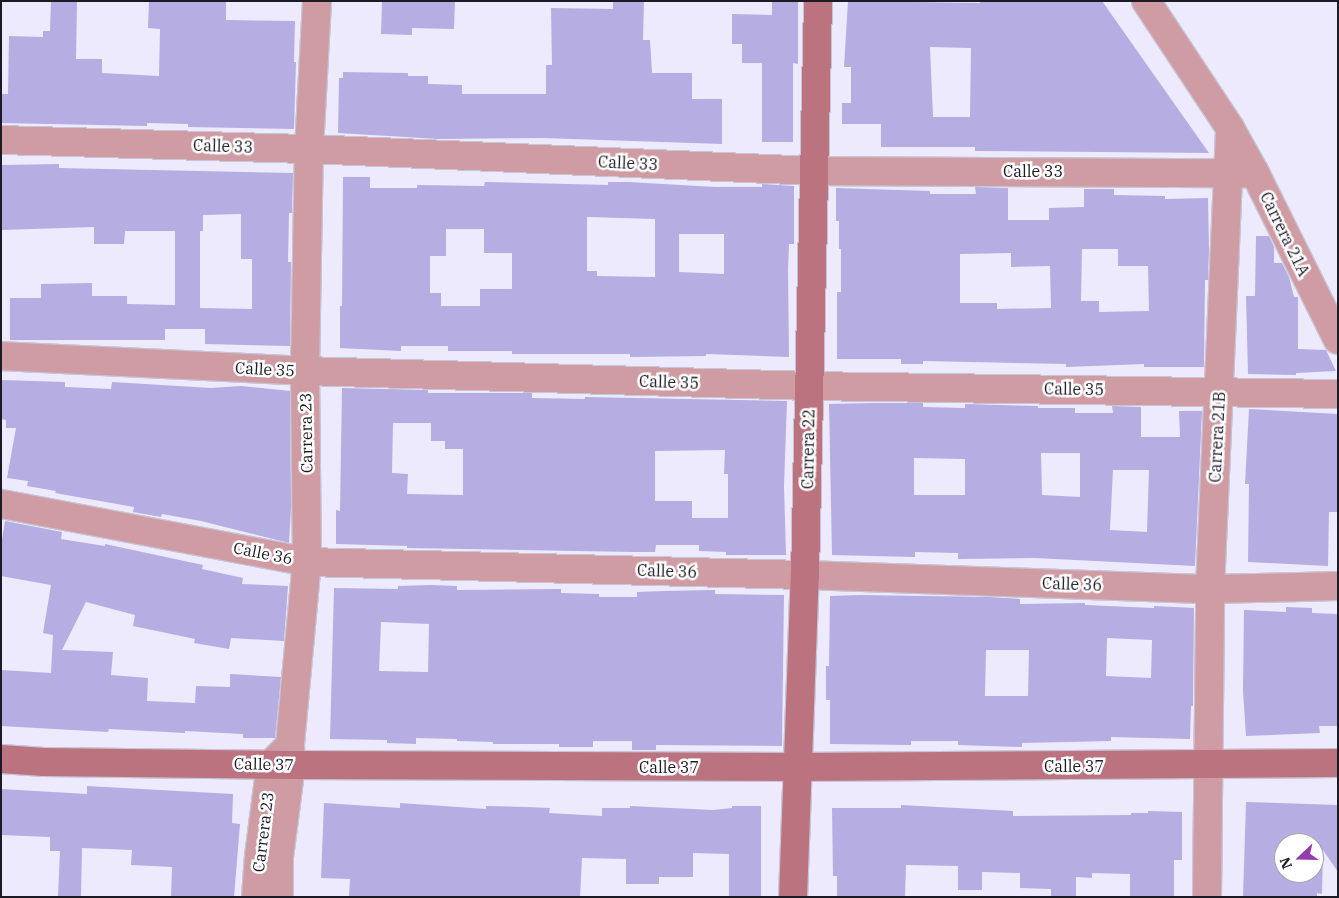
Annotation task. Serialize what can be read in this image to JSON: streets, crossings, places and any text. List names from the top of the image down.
{
  "streets": {
    "street": [
      "Calle 33",
      "Carrera 21A",
      "Calle 35",
      "Carrera 23",
      "Carrera 21B",
      "Carrera 22",
      "Calle 36",
      "Calle 37"
    ]
  },
  "crossings": [
    ["Calle 33", "Carrera 21A"],
    ["Calle 33", "Carrera 23"],
    ["Calle 33", "Carrera 21B"],
    ["Calle 33", "Carrera 22"],
    ["Carrera 21A", "Carrera 21B"],
    ["Calle 35", "Carrera 23"],
    ["Calle 35", "Carrera 21B"],
    ["Calle 35", "Carrera 22"],
    ["Carrera 23", "Calle 36"],
    ["Carrera 23", "Calle 37"],
    ["Carrera 21B", "Calle 36"],
    ["Carrera 21B", "Calle 37"],
    ["Carrera 22", "Calle 36"],
    ["Carrera 22", "Calle 37"]
  ],
  "north": "left"
}
